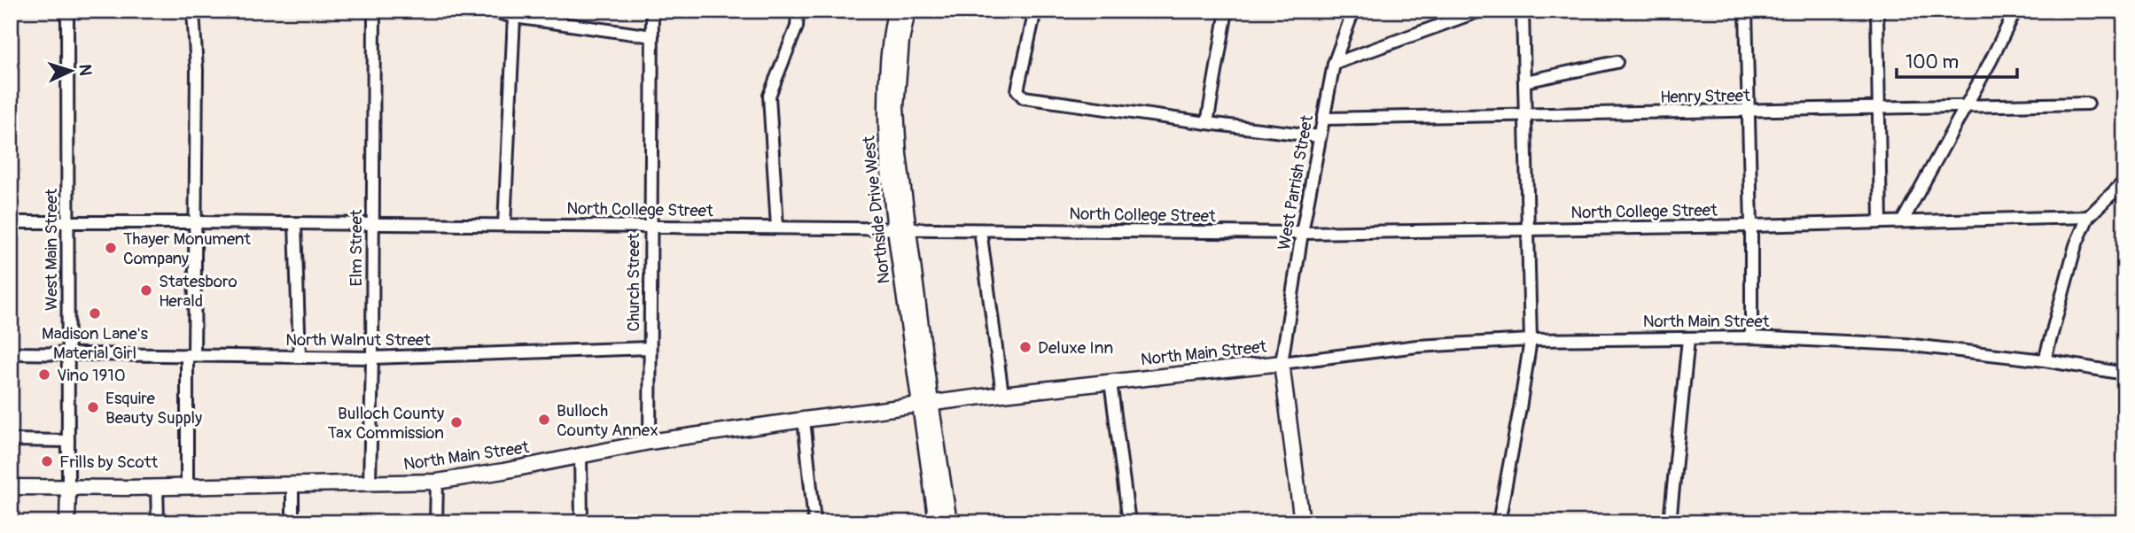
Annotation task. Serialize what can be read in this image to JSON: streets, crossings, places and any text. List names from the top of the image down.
{
  "streets": {
    "main road": ["Northside Drive West", "North Main Street"],
    "street": [
      "Henry Street",
      "West Parrish Street",
      "North College Street",
      "Elm Street",
      "West Main Street",
      "Church Street",
      "North Walnut Street"
    ]
  },
  "crossings": [
    ["Henry Street", "West Parrish Street"],
    ["West Parrish Street", "North College Street"],
    ["West Parrish Street", "North Main Street"],
    ["North College Street", "Northside Drive West"],
    ["North College Street", "Elm Street"],
    ["North College Street", "West Main Street"],
    ["North College Street", "Church Street"],
    ["Northside Drive West", "North Main Street"],
    ["Elm Street", "North Main Street"],
    ["Elm Street", "North Walnut Street"],
    ["West Main Street", "North Main Street"],
    ["West Main Street", "North Walnut Street"],
    ["Church Street", "North Main Street"],
    ["Church Street", "North Walnut Street"]
  ],
  "places": [
    "Thayer Monument Company",
    "Statesboro Herald",
    "Madison Lane's Material Girl",
    "Deluxe Inn",
    "Vino 1910",
    "Esquire Beauty Supply",
    "Bulloch County Annex",
    "Bulloch County Tax Commission",
    "Frills by Scott"
  ],
  "scale_bar": "100 m",
  "north": "right"
}
